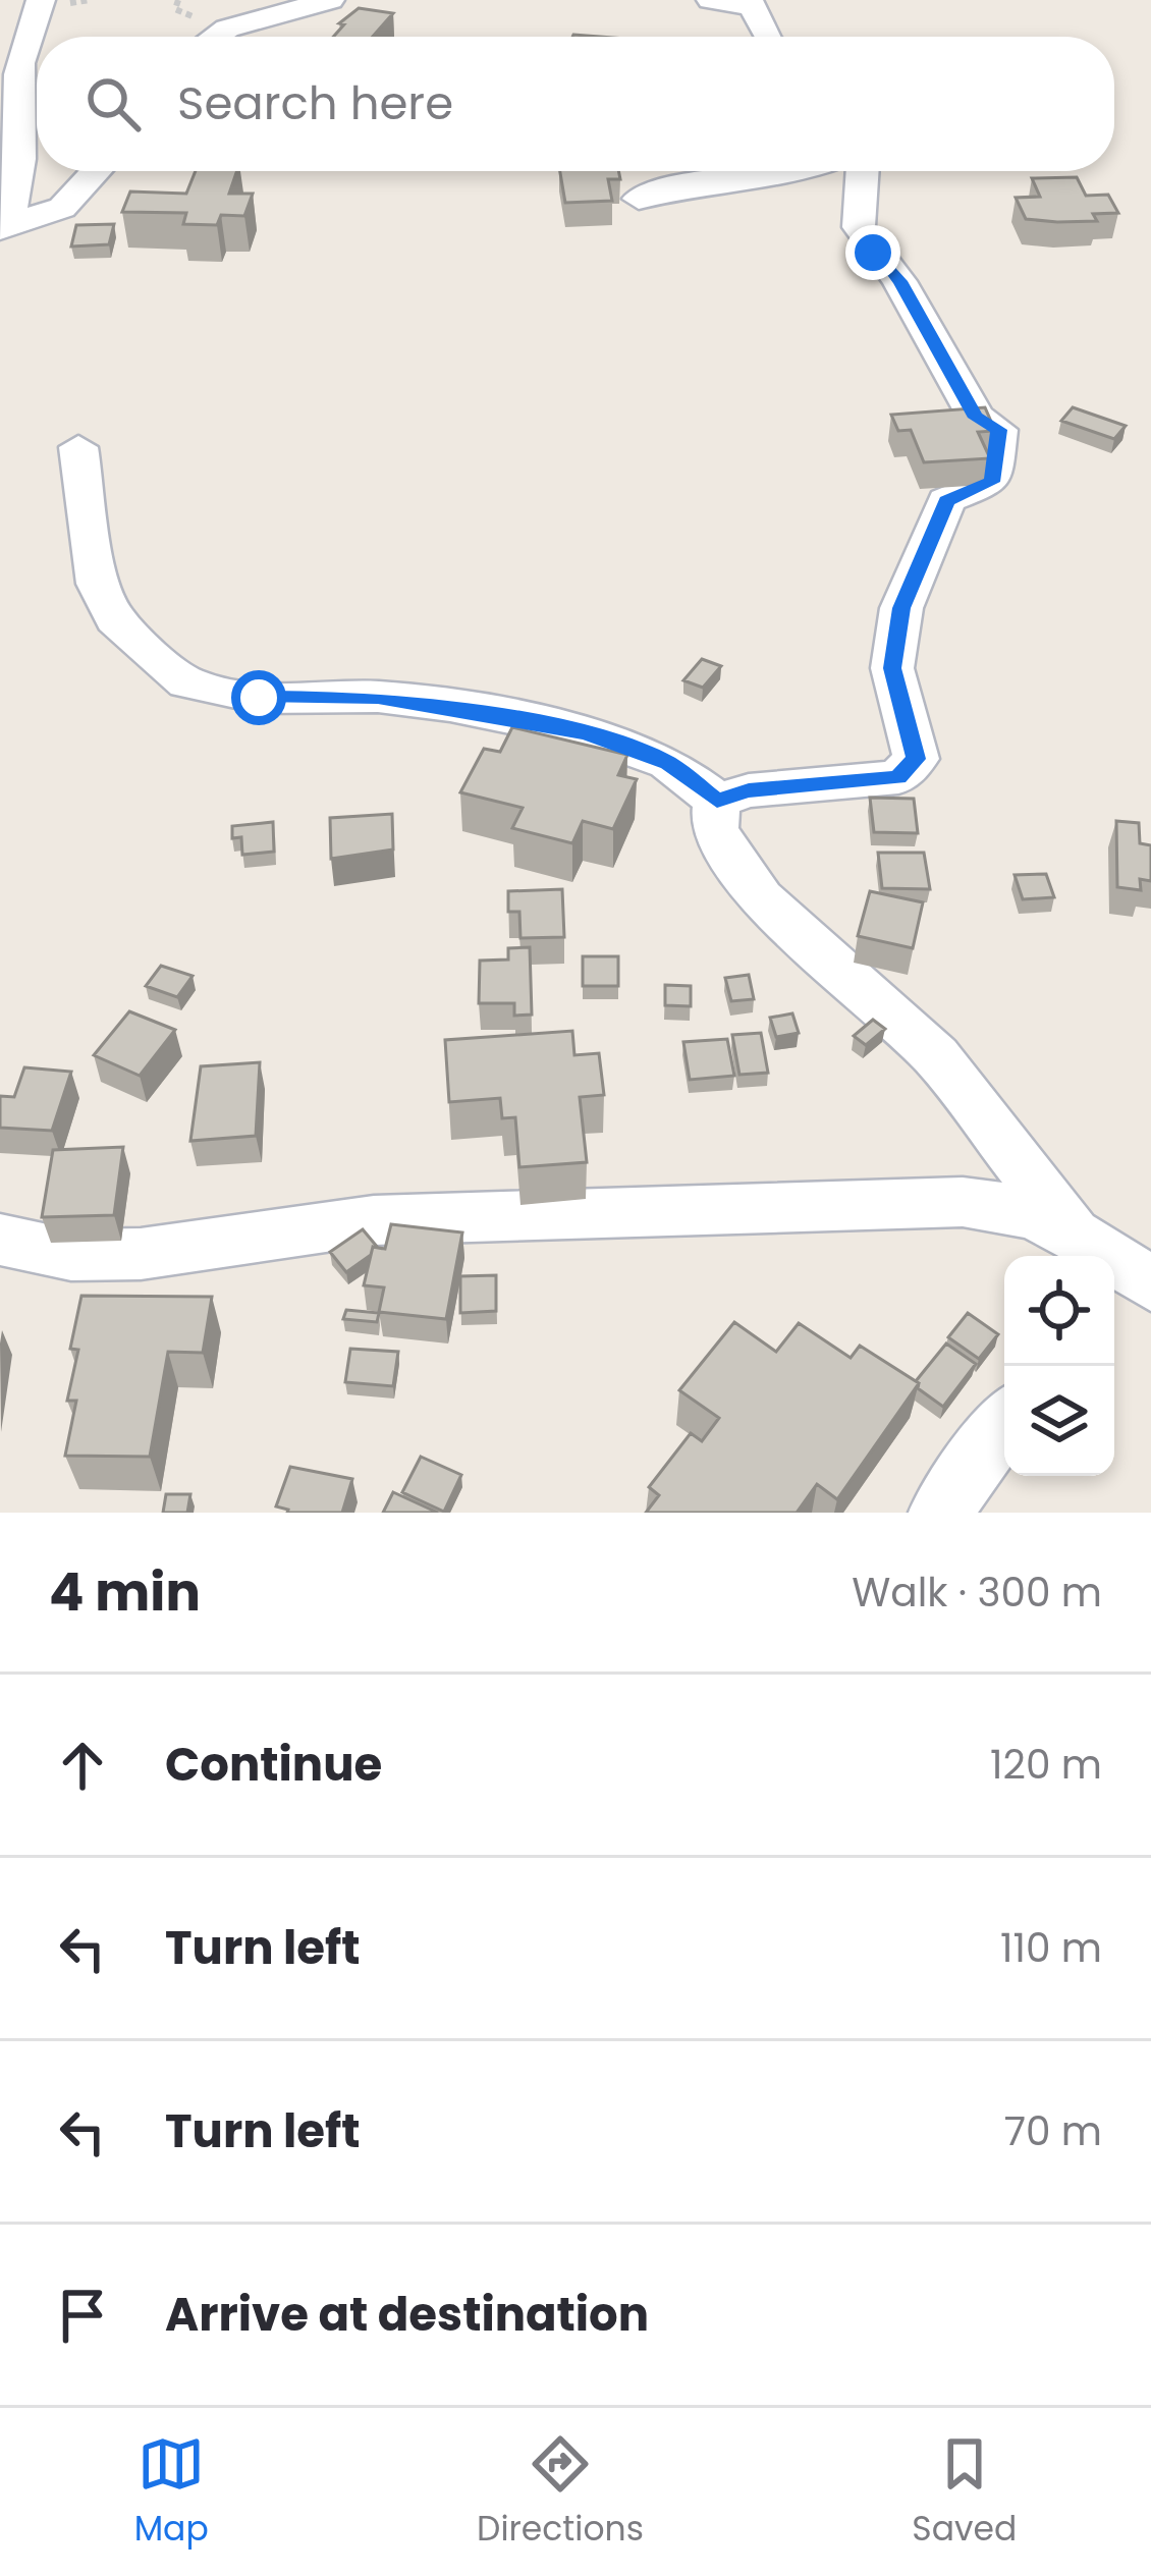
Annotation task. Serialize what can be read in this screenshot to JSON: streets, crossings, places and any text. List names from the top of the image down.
{
  "page": {
    "search": "Search here",
    "heading": ["4 min", "Walk · 300 m"],
    "list": [
      ["Continue", "120 m"],
      ["Turn left", "110 m"],
      ["Turn left", "70 m"],
      "Arrive at destination"
    ],
    "nav": ["Map", "Directions", "Saved"]
  }
}
